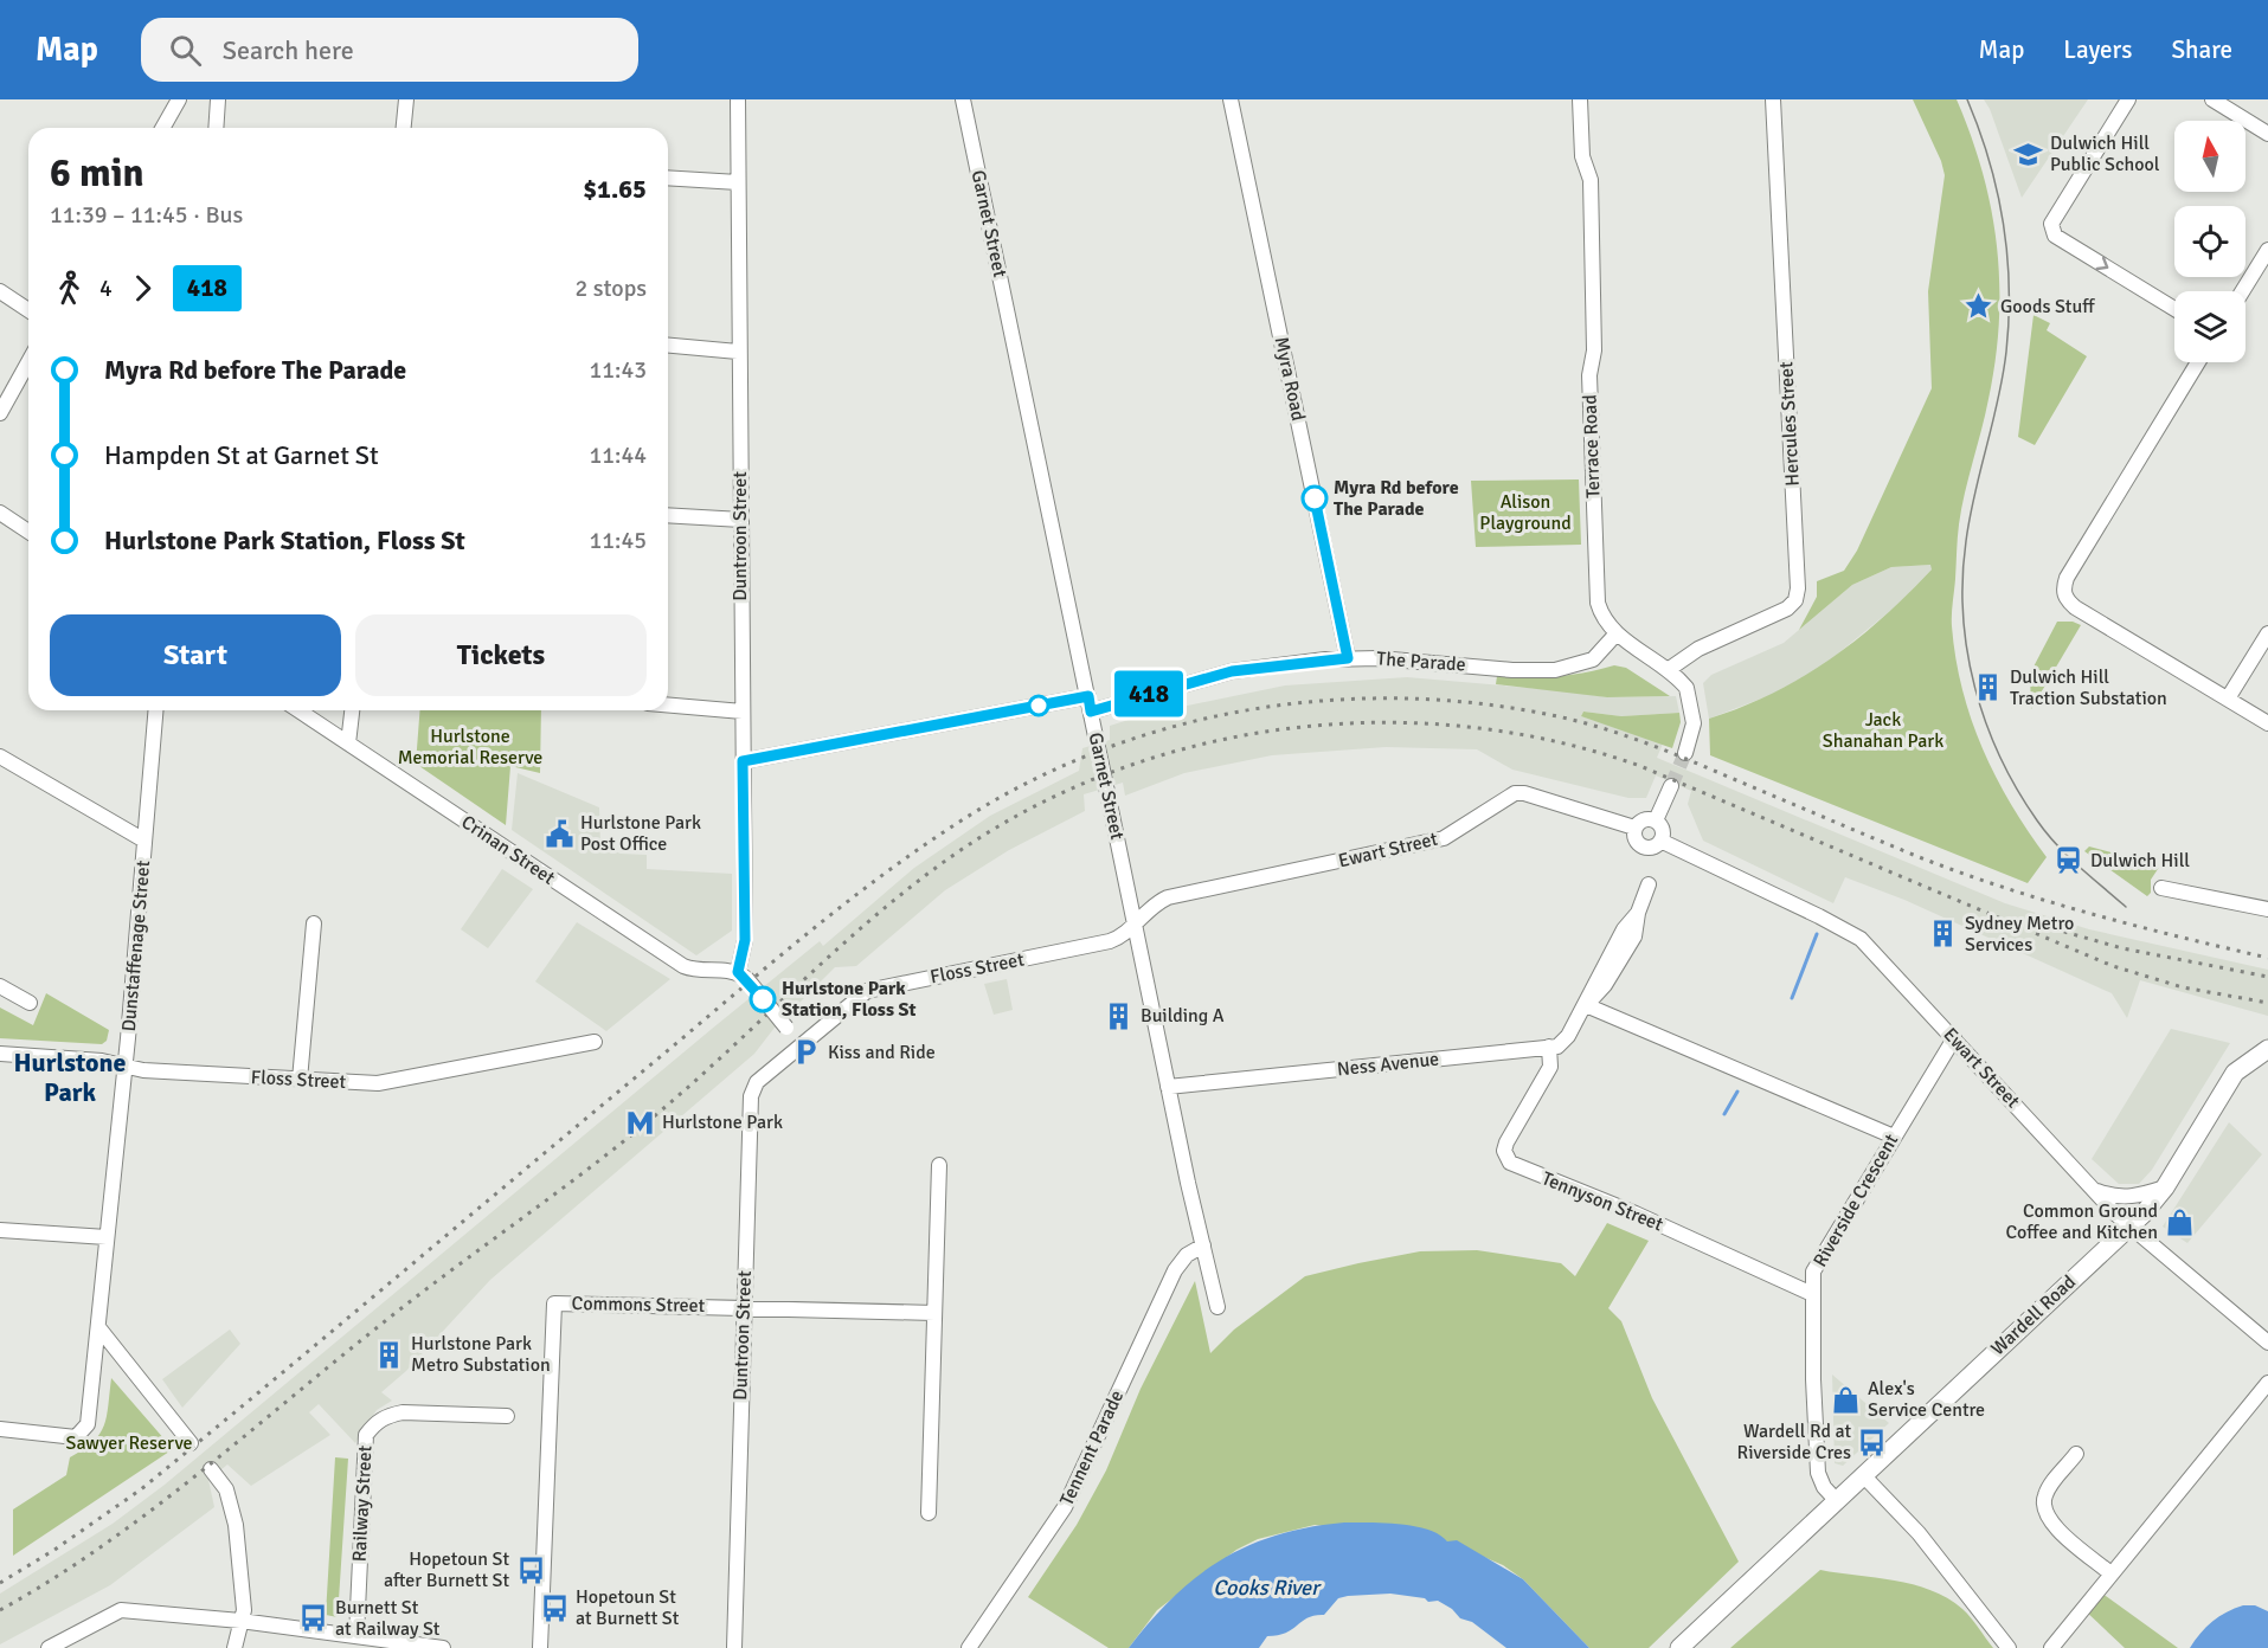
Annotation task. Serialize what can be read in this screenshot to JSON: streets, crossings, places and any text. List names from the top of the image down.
{
  "streets": {
    "main road": ["Wardell Road"],
    "street": [
      "Garnet Street",
      "Myra Road",
      "Hercules Street",
      "Terrace Road",
      "Duntroon Street",
      "The Parade",
      "Crinan Street",
      "Ewart Street",
      "Dunstaffenage Street",
      "Floss Street",
      "Ness Avenue",
      "Riverside Crescent",
      "Tennyson Street",
      "Commons Street",
      "Tennent Parade",
      "Railway Street"
    ]
  },
  "crossings": [
    ["Garnet Street", "The Parade"],
    ["Garnet Street", "Ewart Street"],
    ["Garnet Street", "Floss Street"],
    ["Garnet Street", "Ness Avenue"],
    ["Garnet Street", "Tennent Parade"],
    ["Myra Road", "The Parade"],
    ["Hercules Street", "Terrace Road"],
    ["Terrace Road", "The Parade"],
    ["Duntroon Street", "Crinan Street"],
    ["Duntroon Street", "Floss Street"],
    ["Duntroon Street", "Commons Street"],
    ["Ewart Street", "Floss Street"],
    ["Ewart Street", "Riverside Crescent"],
    ["Ewart Street", "Wardell Road"],
    ["Dunstaffenage Street", "Floss Street"],
    ["Ness Avenue", "Tennyson Street"],
    ["Riverside Crescent", "Tennyson Street"],
    ["Riverside Crescent", "Wardell Road"]
  ],
  "districts": ["Hurlstone Park"],
  "water": ["Cooks River"],
  "parks": [
    "Alison Playground",
    "Jack Shanahan Park",
    "Hurlstone Memorial Reserve",
    "Sawyer Reserve"
  ],
  "places": {
    "school or university": ["Dulwich Hill Public School"],
    "place": ["Goods Stuff"],
    "other": ["Myra Rd before The Parade", "Hurlstone Park Station, Floss St"],
    "building": [
      "Dulwich Hill Traction Substation",
      "Sydney Metro Services",
      "Building A",
      "Hurlstone Park Metro Substation"
    ],
    "public building": ["Hurlstone Park Post Office"],
    "station": ["Dulwich Hill"],
    "parking": ["Kiss and Ride"],
    "metro station": ["Hurlstone Park"],
    "shop": ["Common Ground Coffee and Kitchen", "Alex's Service Centre"],
    "bus stop": [
      "Wardell Rd at Riverside Cres",
      "Hopetoun St after Burnett St",
      "Hopetoun St at Burnett St",
      "Burnett St at Railway St"
    ]
  },
  "lines": ["bus line 418"],
  "north": "top",
  "page": {
    "header": "Map",
    "search": "Search here",
    "nav": ["Map", "Layers", "Share"],
    "on_map": "418",
    "heading": ["6 min", "11:39 – 11:45 · Bus", "$1.65"],
    "legs": ["4", "418", "2 stops"],
    "list": [
      {
        "name": "Myra Rd before The Parade",
        "value": "11:43"
      },
      {
        "name": "Hampden St at Garnet St",
        "value": "11:44"
      },
      {
        "name": "Hurlstone Park Station, Floss St",
        "value": "11:45"
      }
    ],
    "buttons": ["Start", "Tickets"]
  }
}
